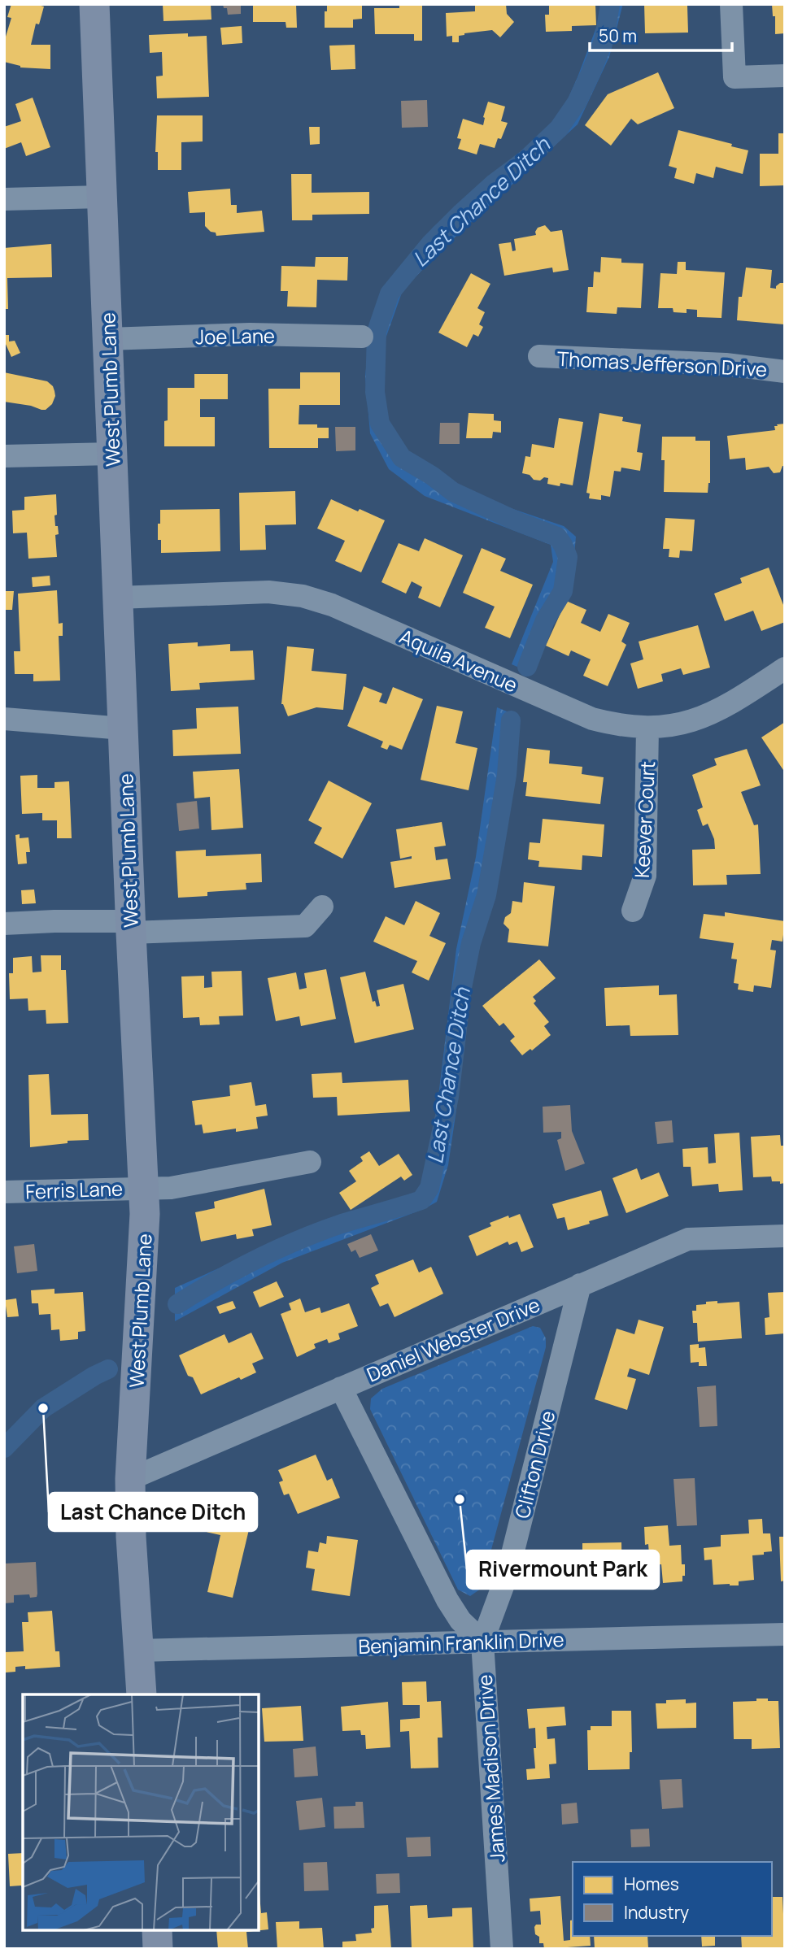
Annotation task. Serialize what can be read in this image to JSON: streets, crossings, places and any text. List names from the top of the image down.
{
  "streets": {
    "main road": ["West Plumb Lane"],
    "street": [
      "Joe Lane",
      "Thomas Jefferson Drive",
      "Aquila Avenue",
      "Keever Court",
      "Ferris Lane",
      "Daniel Webster Drive",
      "Clifton Drive",
      "Benjamin Franklin Drive",
      "James Madison Drive"
    ]
  },
  "crossings": [
    ["Joe Lane", "West Plumb Lane"],
    ["West Plumb Lane", "Aquila Avenue"],
    ["West Plumb Lane", "Ferris Lane"],
    ["West Plumb Lane", "Daniel Webster Drive"],
    ["West Plumb Lane", "Benjamin Franklin Drive"],
    ["Aquila Avenue", "Keever Court"],
    ["Daniel Webster Drive", "Clifton Drive"],
    ["Clifton Drive", "Benjamin Franklin Drive"],
    ["Clifton Drive", "James Madison Drive"],
    ["Benjamin Franklin Drive", "James Madison Drive"]
  ],
  "water": ["Last Chance Ditch"],
  "places": ["Last Chance Ditch", "Rivermount Park"],
  "legend": ["Homes", "Industry"],
  "scale_bar": "50 m"
}
